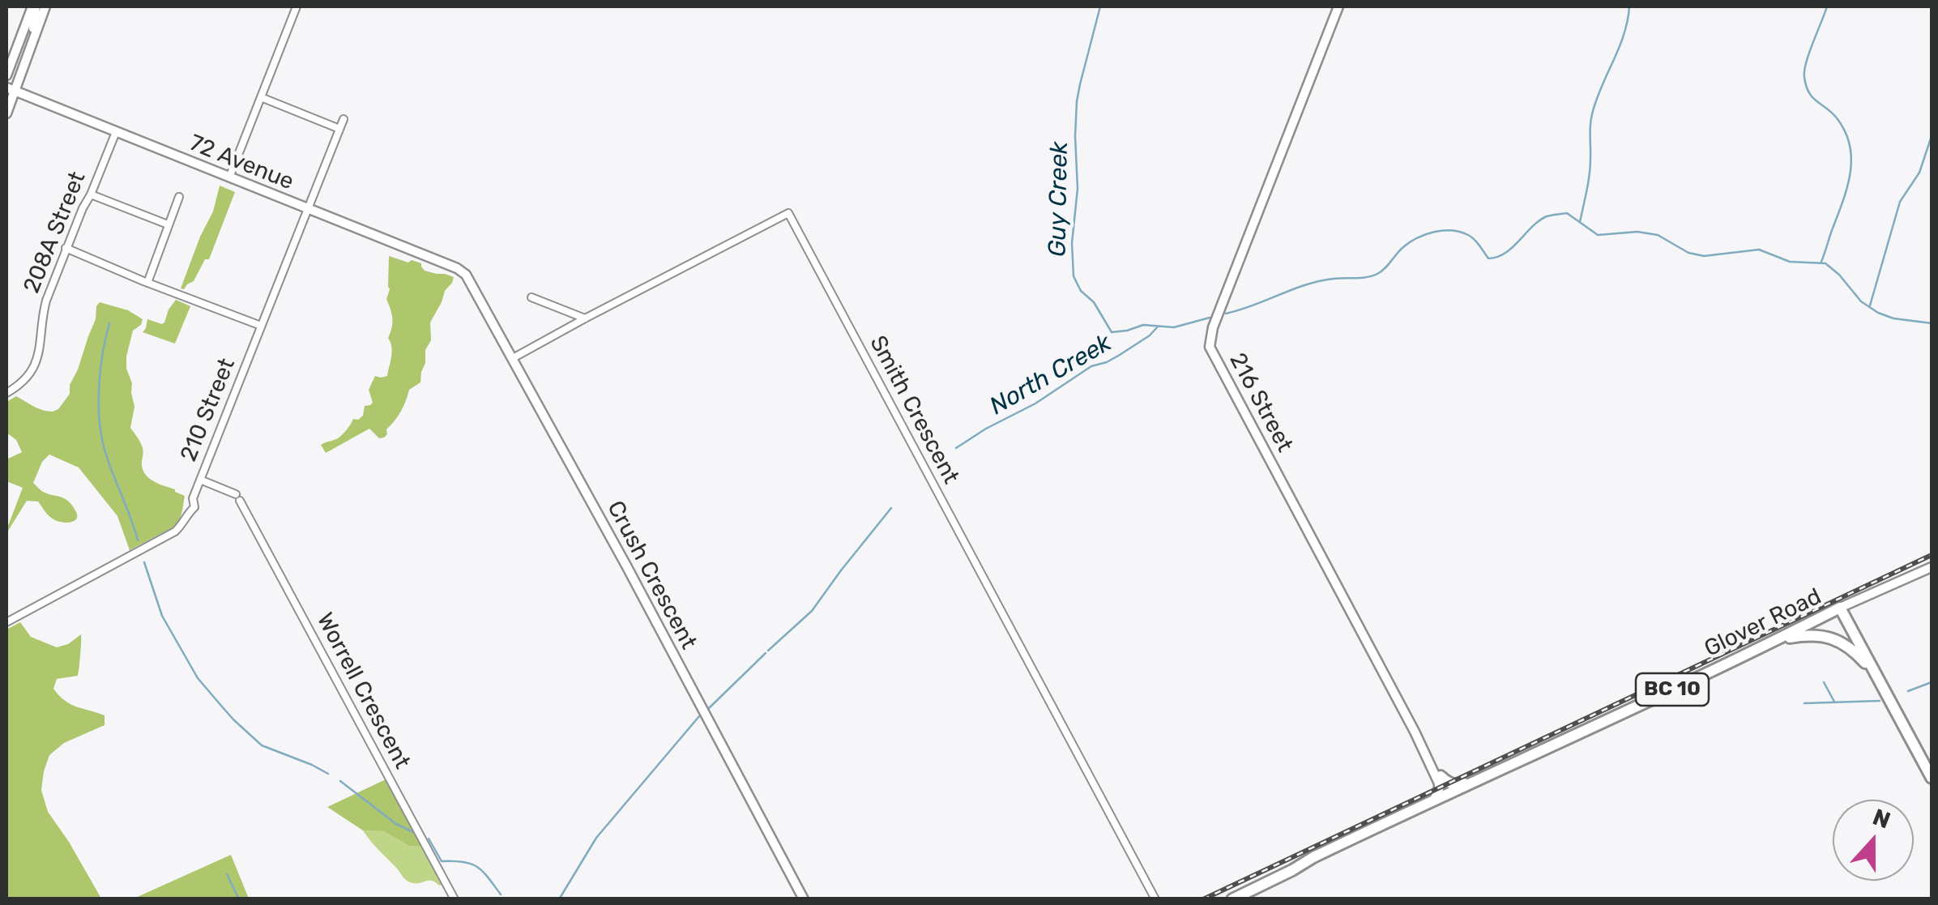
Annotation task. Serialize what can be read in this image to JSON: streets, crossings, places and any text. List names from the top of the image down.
{
  "streets": {
    "highway": ["Glover Road", "BC 10"],
    "main road": ["72 Avenue", "216 Street", "Crush Crescent"],
    "street": [
      "208A Street",
      "210 Street",
      "Smith Crescent",
      "Worrell Crescent"
    ]
  },
  "crossings": [
    ["72 Avenue", "208A Street"],
    ["72 Avenue", "210 Street"],
    ["72 Avenue", "Crush Crescent"],
    ["216 Street", "Glover Road"],
    ["210 Street", "Worrell Crescent"],
    ["Smith Crescent", "Crush Crescent"]
  ],
  "water": ["Guy Creek", "North Creek"],
  "north": "top"
}
